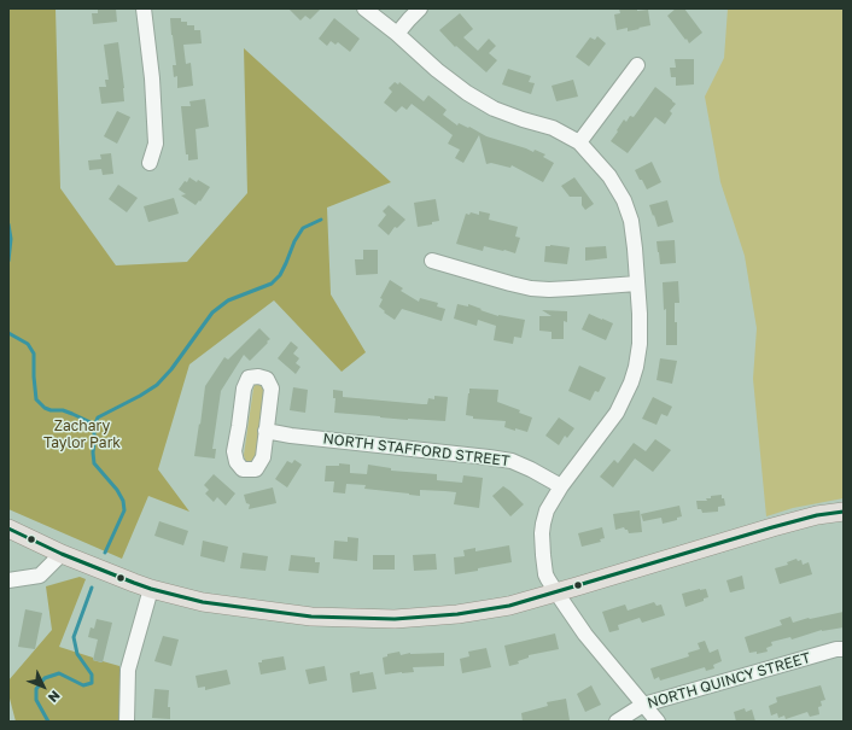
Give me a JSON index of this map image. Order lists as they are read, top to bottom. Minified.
{"streets":{"street":["NORTH STAFFORD STREET","NORTH QUINCY STREET"]},"parks":["Zachary Taylor Park"],"north":"bottom right"}
